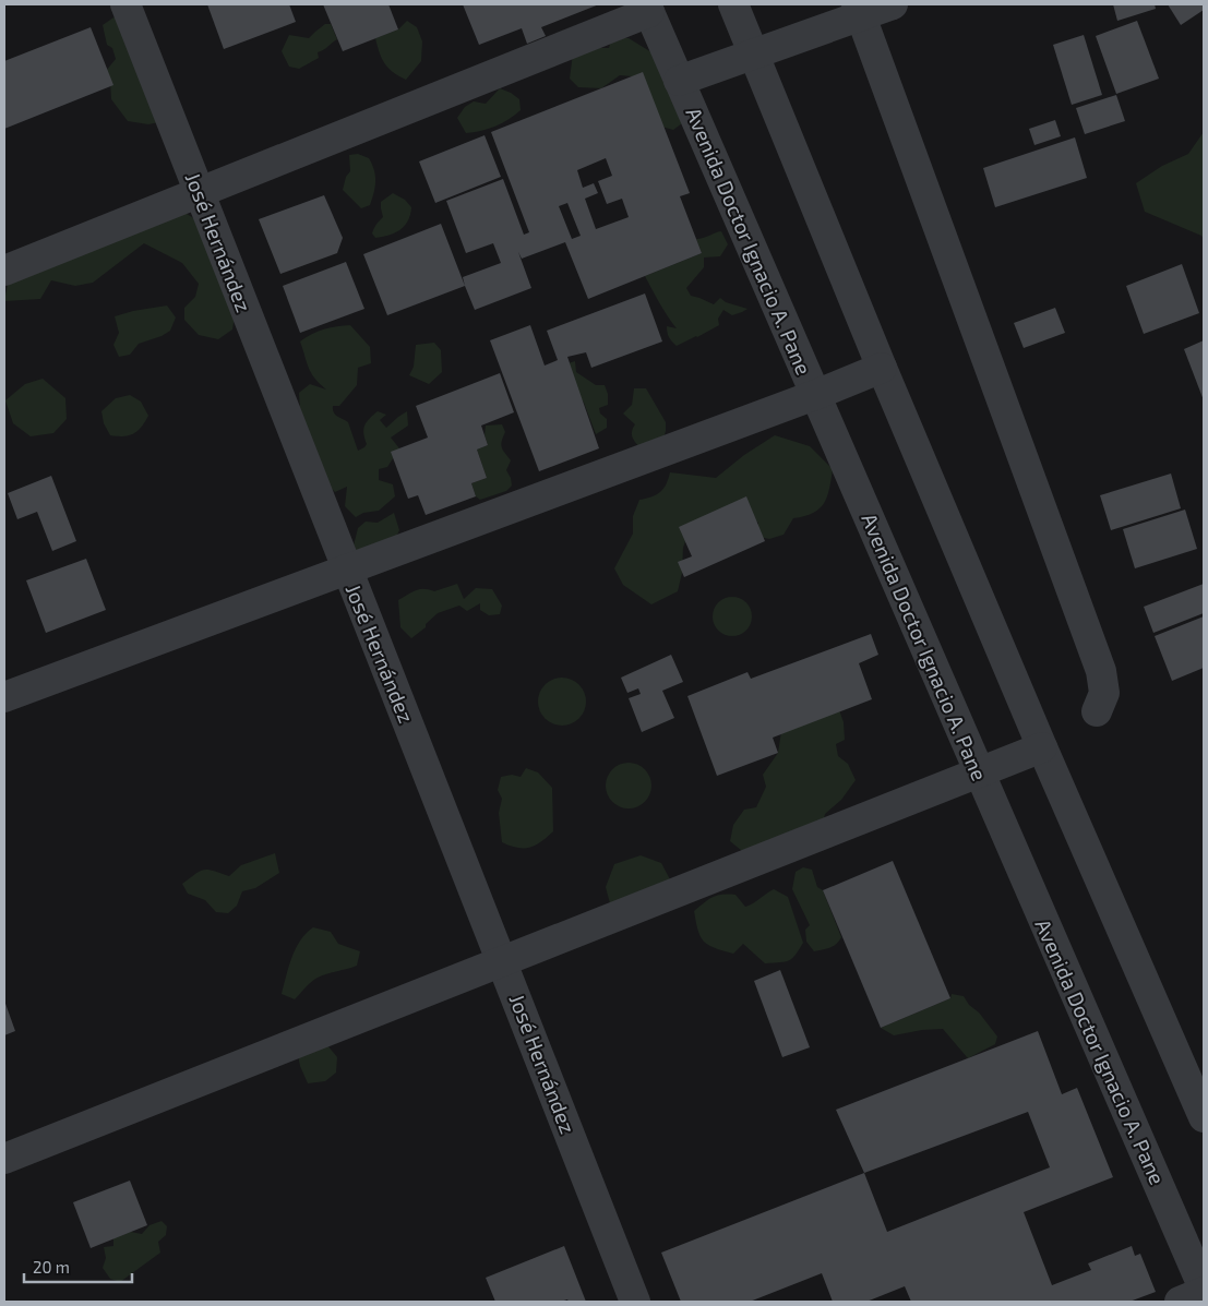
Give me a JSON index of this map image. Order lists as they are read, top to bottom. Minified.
{"streets":{"street":["Avenida Doctor Ignacio A. Pane","José Hernández"]},"scale_bar":"20 m"}
